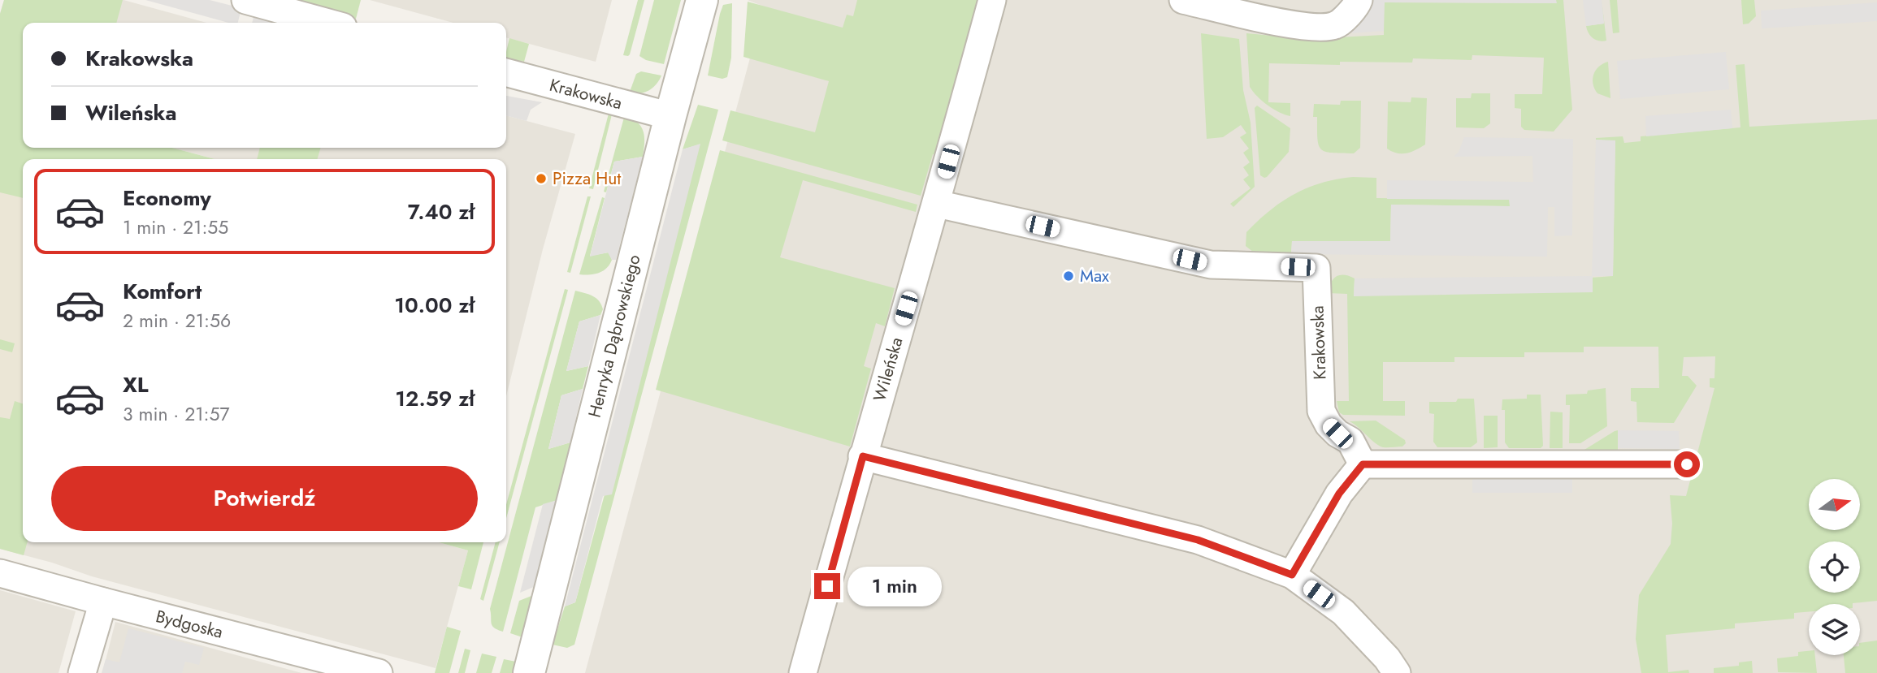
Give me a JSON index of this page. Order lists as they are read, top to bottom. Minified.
{"streets":{"street":["Krakowska","Henryka Dąbrowskiego","Wileńska","Bydgoska"]},"crossings":[["Krakowska","Henryka Dąbrowskiego"],["Krakowska","Wileńska"]],"places":["Pizza Hut","Max"],"north":"right","page":{"banner":["Krakowska","Wileńska"],"list":[{"name":"Economy","note":"1 min · 21:55","value":"7.40 zł"},{"name":"Komfort","note":"2 min · 21:56","value":"10.00 zł"},{"name":"XL","note":"3 min · 21:57","value":"12.59 zł"}],"buttons":"Potwierdź","bubble":"1 min"}}
